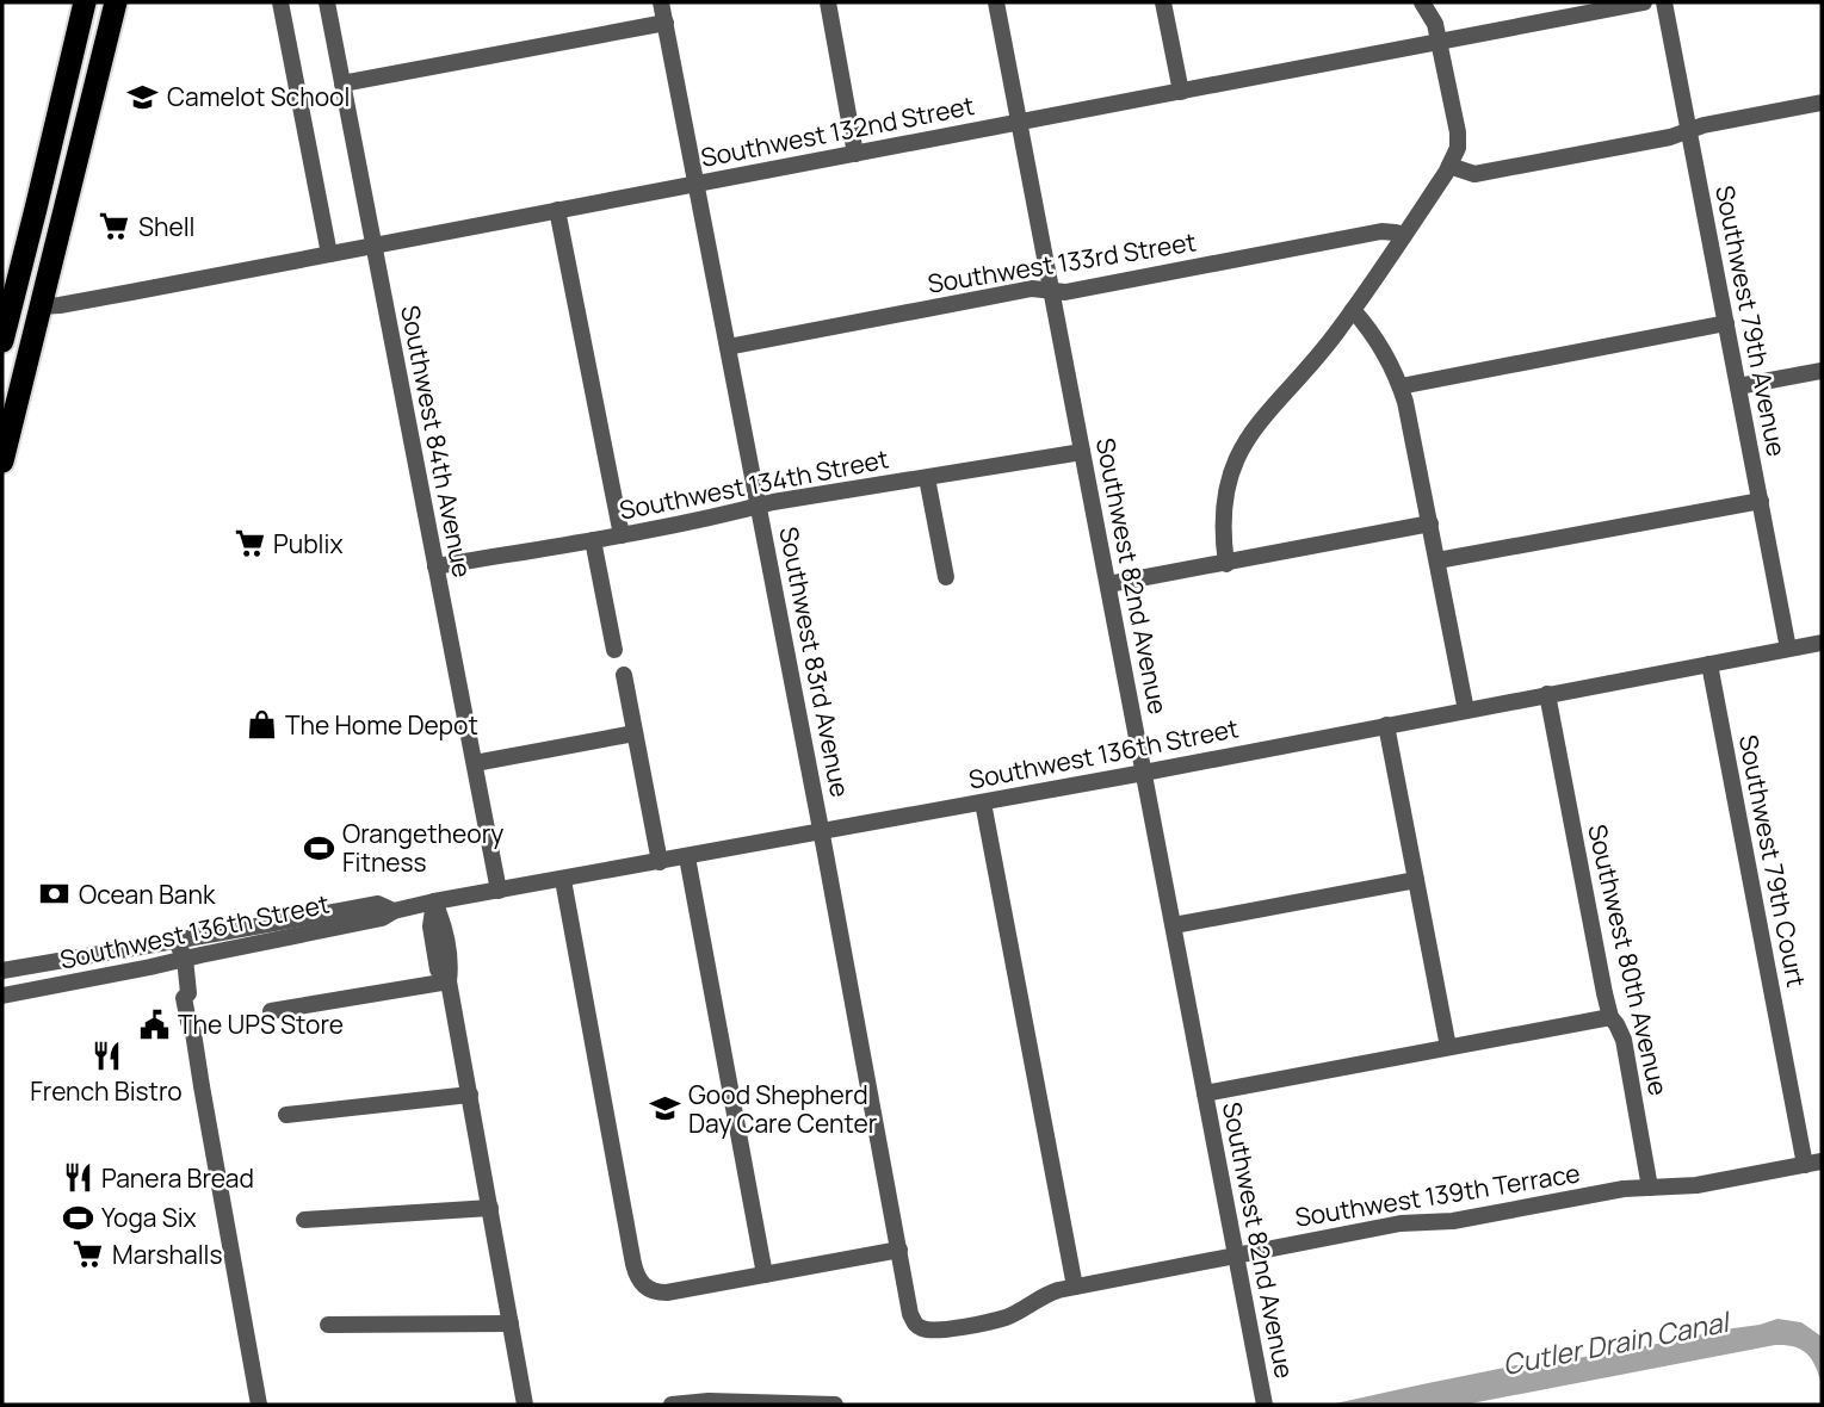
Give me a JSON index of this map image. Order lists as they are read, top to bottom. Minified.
{"streets":{"street":["Southwest 132nd Street","Southwest 133rd Street","Southwest 79th Avenue","Southwest 84th Avenue","Southwest 134th Street","Southwest 82nd Avenue","Southwest 83rd Avenue","Southwest 136th Street","Southwest 79th Court","Southwest 80th Avenue","Southwest 139th Terrace"]},"crossings":[["Southwest 132nd Street","Southwest 84th Avenue"],["Southwest 132nd Street","Southwest 82nd Avenue"],["Southwest 132nd Street","Southwest 83rd Avenue"],["Southwest 133rd Street","Southwest 82nd Avenue"],["Southwest 133rd Street","Southwest 83rd Avenue"],["Southwest 79th Avenue","Southwest 136th Street"],["Southwest 84th Avenue","Southwest 134th Street"],["Southwest 84th Avenue","Southwest 136th Street"],["Southwest 134th Street","Southwest 82nd Avenue"],["Southwest 134th Street","Southwest 83rd Avenue"],["Southwest 82nd Avenue","Southwest 136th Street"],["Southwest 82nd Avenue","Southwest 139th Terrace"],["Southwest 83rd Avenue","Southwest 136th Street"],["Southwest 83rd Avenue","Southwest 139th Terrace"],["Southwest 136th Street","Southwest 79th Court"],["Southwest 136th Street","Southwest 80th Avenue"],["Southwest 79th Court","Southwest 139th Terrace"],["Southwest 80th Avenue","Southwest 139th Terrace"]],"water":["Cutler Drain Canal"],"places":{"school or university":["Camelot School","Good Shepherd Day Care Center"],"supermarket":["Shell","Publix","Marshalls"],"shop":["The Home Depot"],"sports":["Orangetheory Fitness","Yoga Six"],"bank":["Ocean Bank"],"public building":["The UPS Store"],"restaurant":["French Bistro","Panera Bread"]}}
